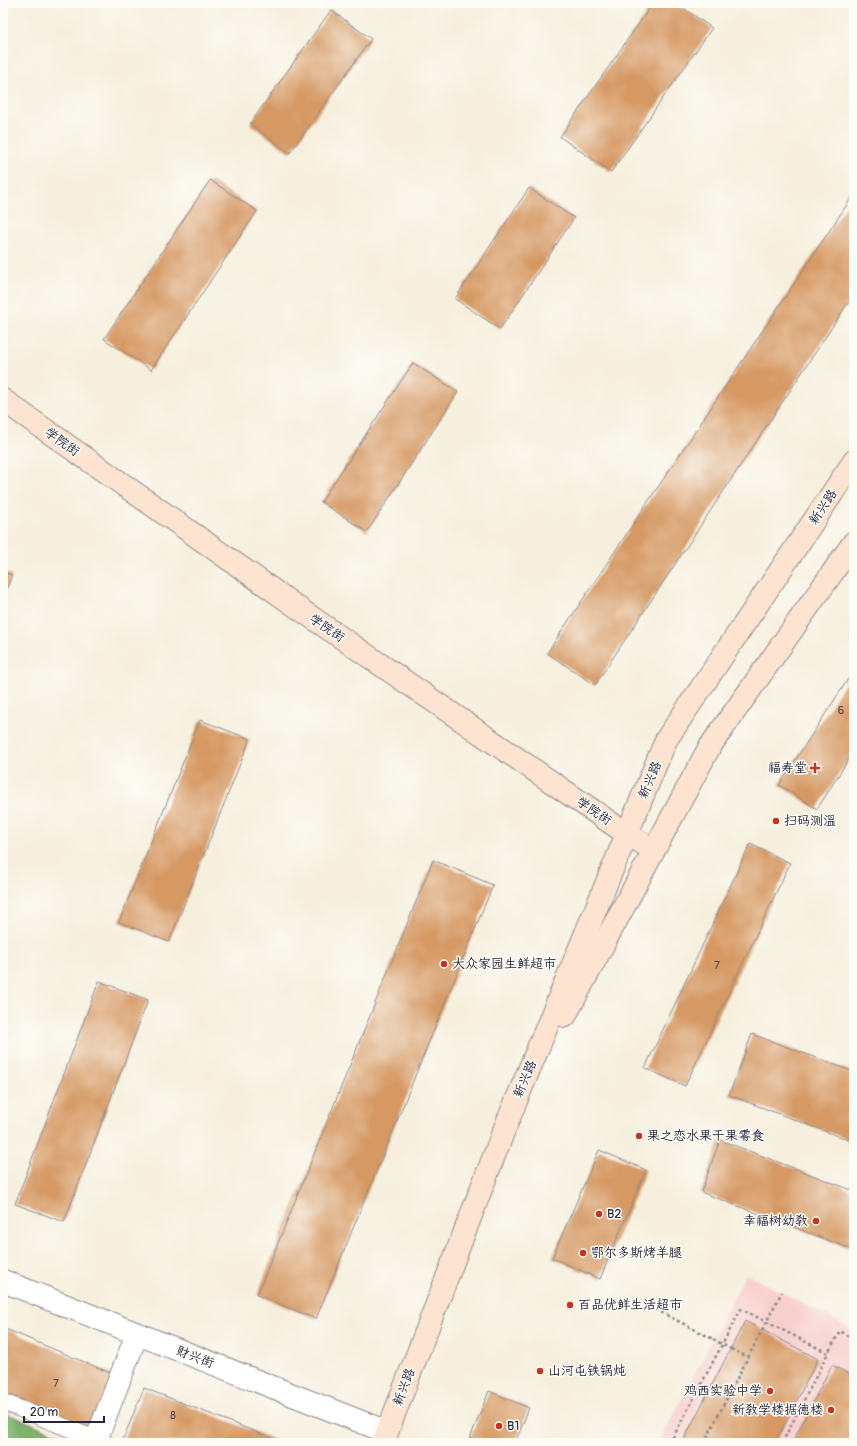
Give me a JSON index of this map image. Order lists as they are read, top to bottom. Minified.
{"streets":{"street":["学院街","新兴路","财兴街"]},"crossings":[["学院街","新兴路"],["新兴路","财兴街"]],"places":{"health":["福寿堂"],"other":["扫码测温","大众家园生鲜超市","果之恋水果干果零食","B2","幸福树幼教","鄂尔多斯烤羊腿","百品优鲜生活超市","山河屯铁锅炖","鸡西实验中学","新教学楼据德楼","B1"]},"house_numbers":["6","7","7","8"],"scale_bar":"20 m"}
